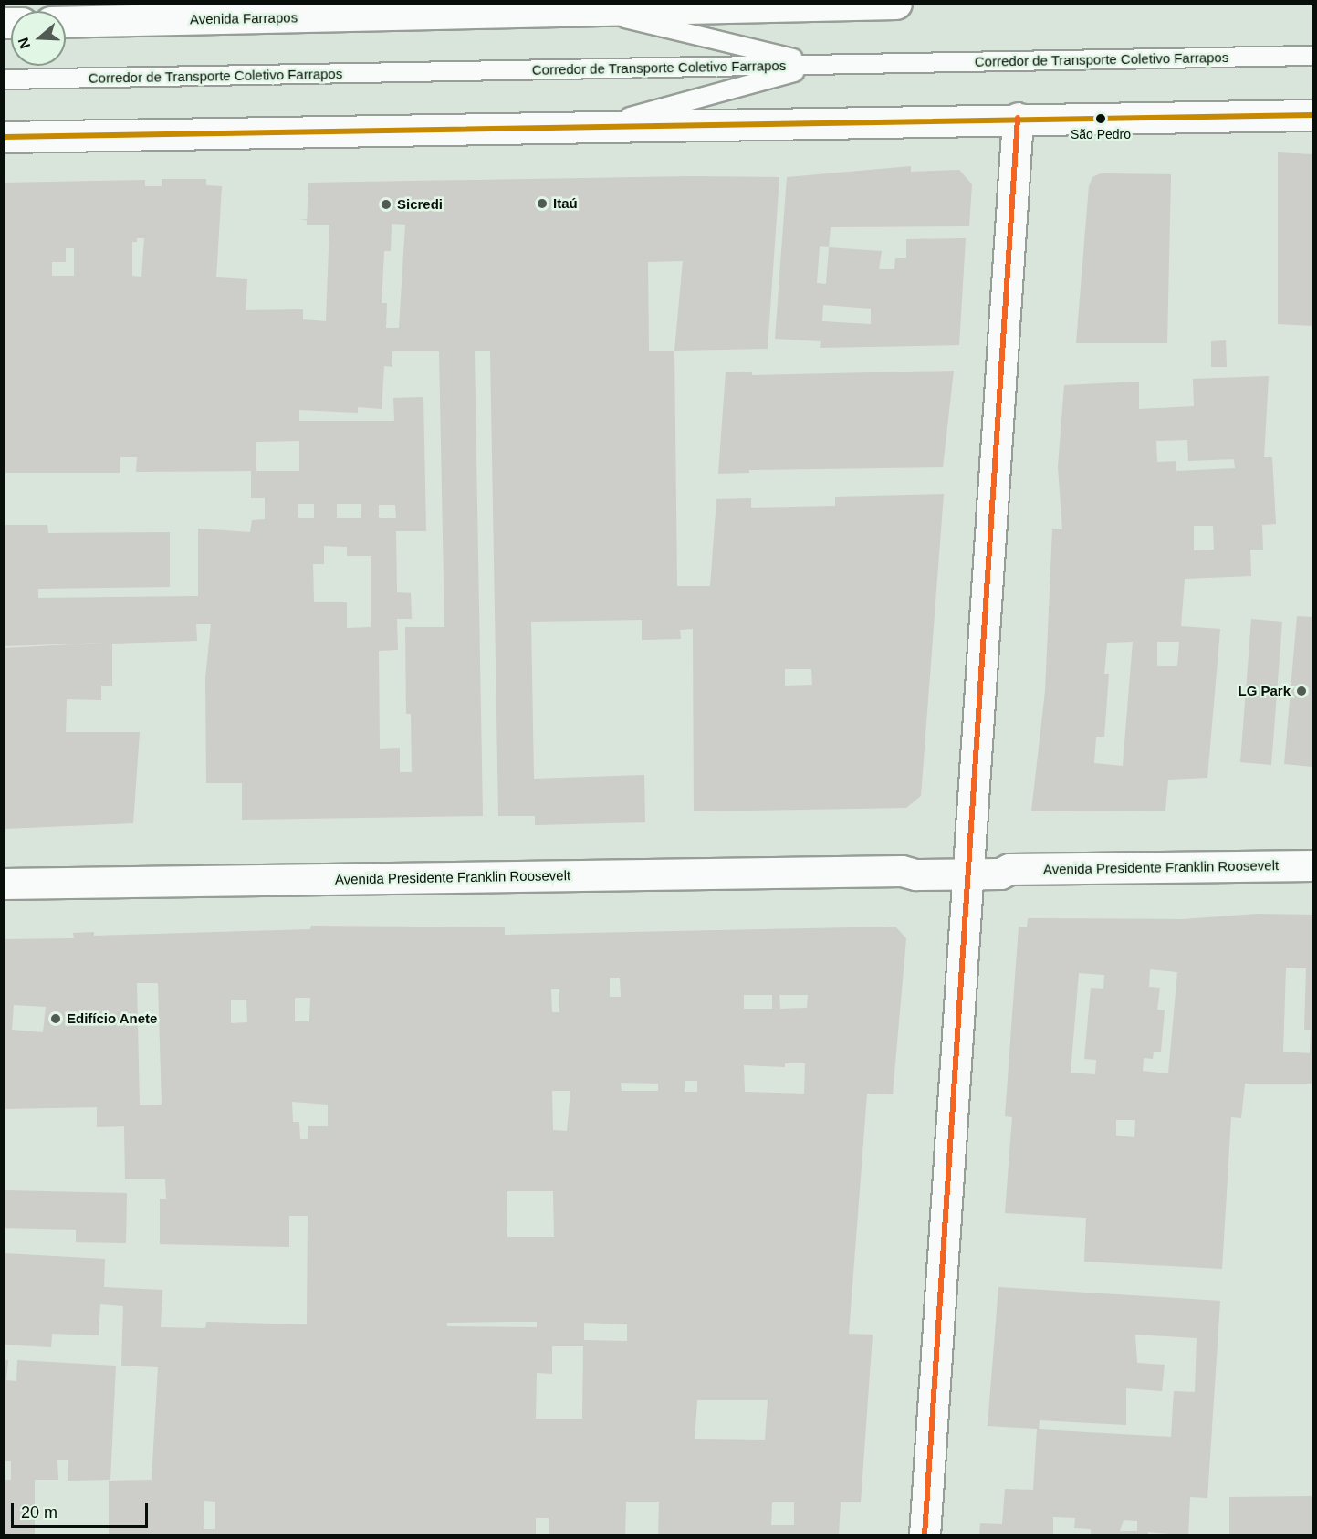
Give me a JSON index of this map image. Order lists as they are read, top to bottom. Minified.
{"streets":{"street":["Avenida Farrapos","Avenida Presidente Franklin Roosevelt"],"lane":["Corredor de Transporte Coletivo Farrapos"]},"places":["São Pedro","Itaú","Sicredi","LG Park","Edifício Anete"],"scale_bar":"20 m","north":"left"}
